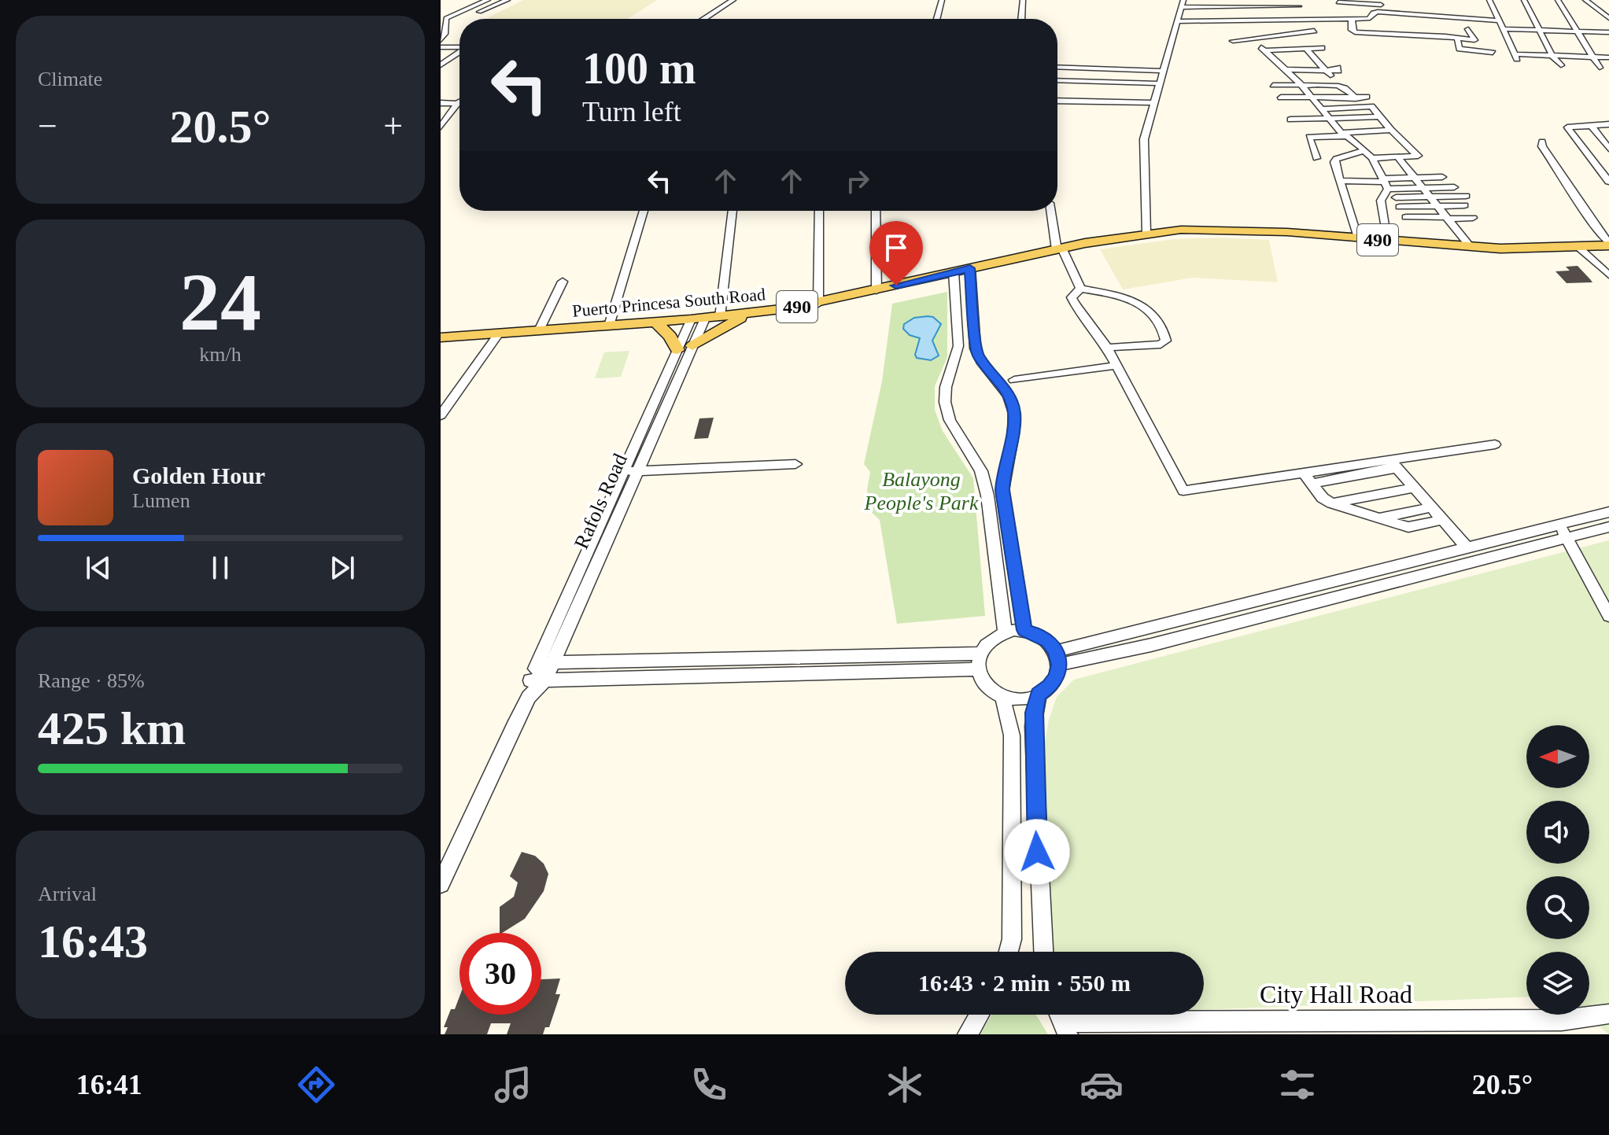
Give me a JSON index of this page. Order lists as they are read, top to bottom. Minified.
{"streets":{"main road":["490","Puerto Princesa South Road"],"street":["Rafols Road","City Hall Road"]},"crossings":[["Puerto Princesa South Road","Rafols Road"]],"parks":["Balayong People's Park"],"north":"left","page":{"tile":["Climate",["24","km/h"],["Range · 85%","425 km"],["Arrival","16:43"]],"turn":["100 m","Turn left"],"heat":["−","20.5°","+"],"song":["Golden Hour","Lumen"],"limit":"30","trip":"16:43 · 2 min · 550 m","tabs":["16:41","20.5°"]}}
